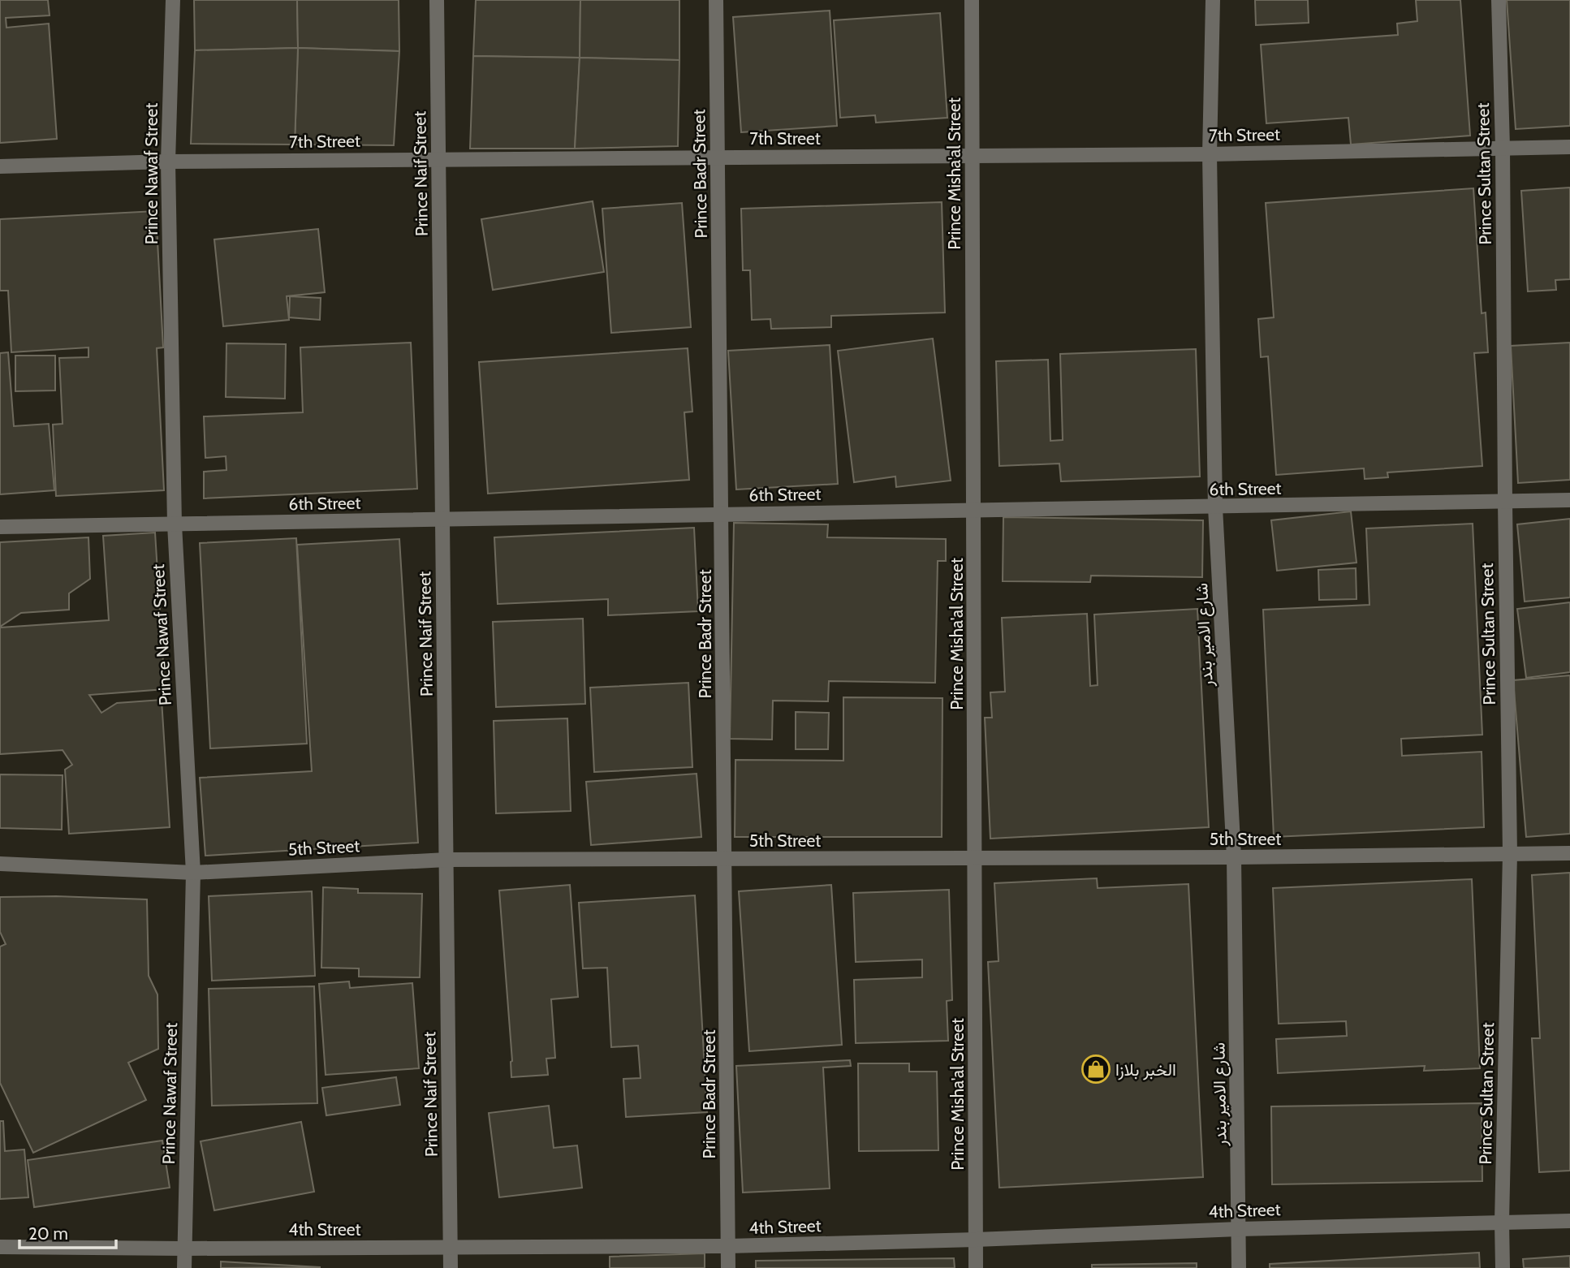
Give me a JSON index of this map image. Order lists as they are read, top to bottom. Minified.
{"streets":{"street":["7th Street","Prince Nawaf Street","Prince Naif Street","Prince Badr Street","Prince Misha'al Street","Prince Sultan Street","6th Street","شارع الامير بندر","5th Street","4th Street"]},"crossings":[["7th Street","Prince Nawaf Street"],["7th Street","Prince Naif Street"],["7th Street","Prince Badr Street"],["7th Street","Prince Misha'al Street"],["7th Street","Prince Sultan Street"],["7th Street","شارع الامير بندر"],["Prince Nawaf Street","6th Street"],["Prince Nawaf Street","5th Street"],["Prince Nawaf Street","4th Street"],["Prince Naif Street","6th Street"],["Prince Naif Street","5th Street"],["Prince Naif Street","4th Street"],["Prince Badr Street","6th Street"],["Prince Badr Street","5th Street"],["Prince Badr Street","4th Street"],["Prince Misha'al Street","6th Street"],["Prince Misha'al Street","5th Street"],["Prince Misha'al Street","4th Street"],["Prince Sultan Street","6th Street"],["Prince Sultan Street","5th Street"],["Prince Sultan Street","4th Street"],["6th Street","شارع الامير بندر"],["شارع الامير بندر","5th Street"],["شارع الامير بندر","4th Street"]],"places":{"shop":["الخبر بلازا"]},"scale_bar":"20 m"}
